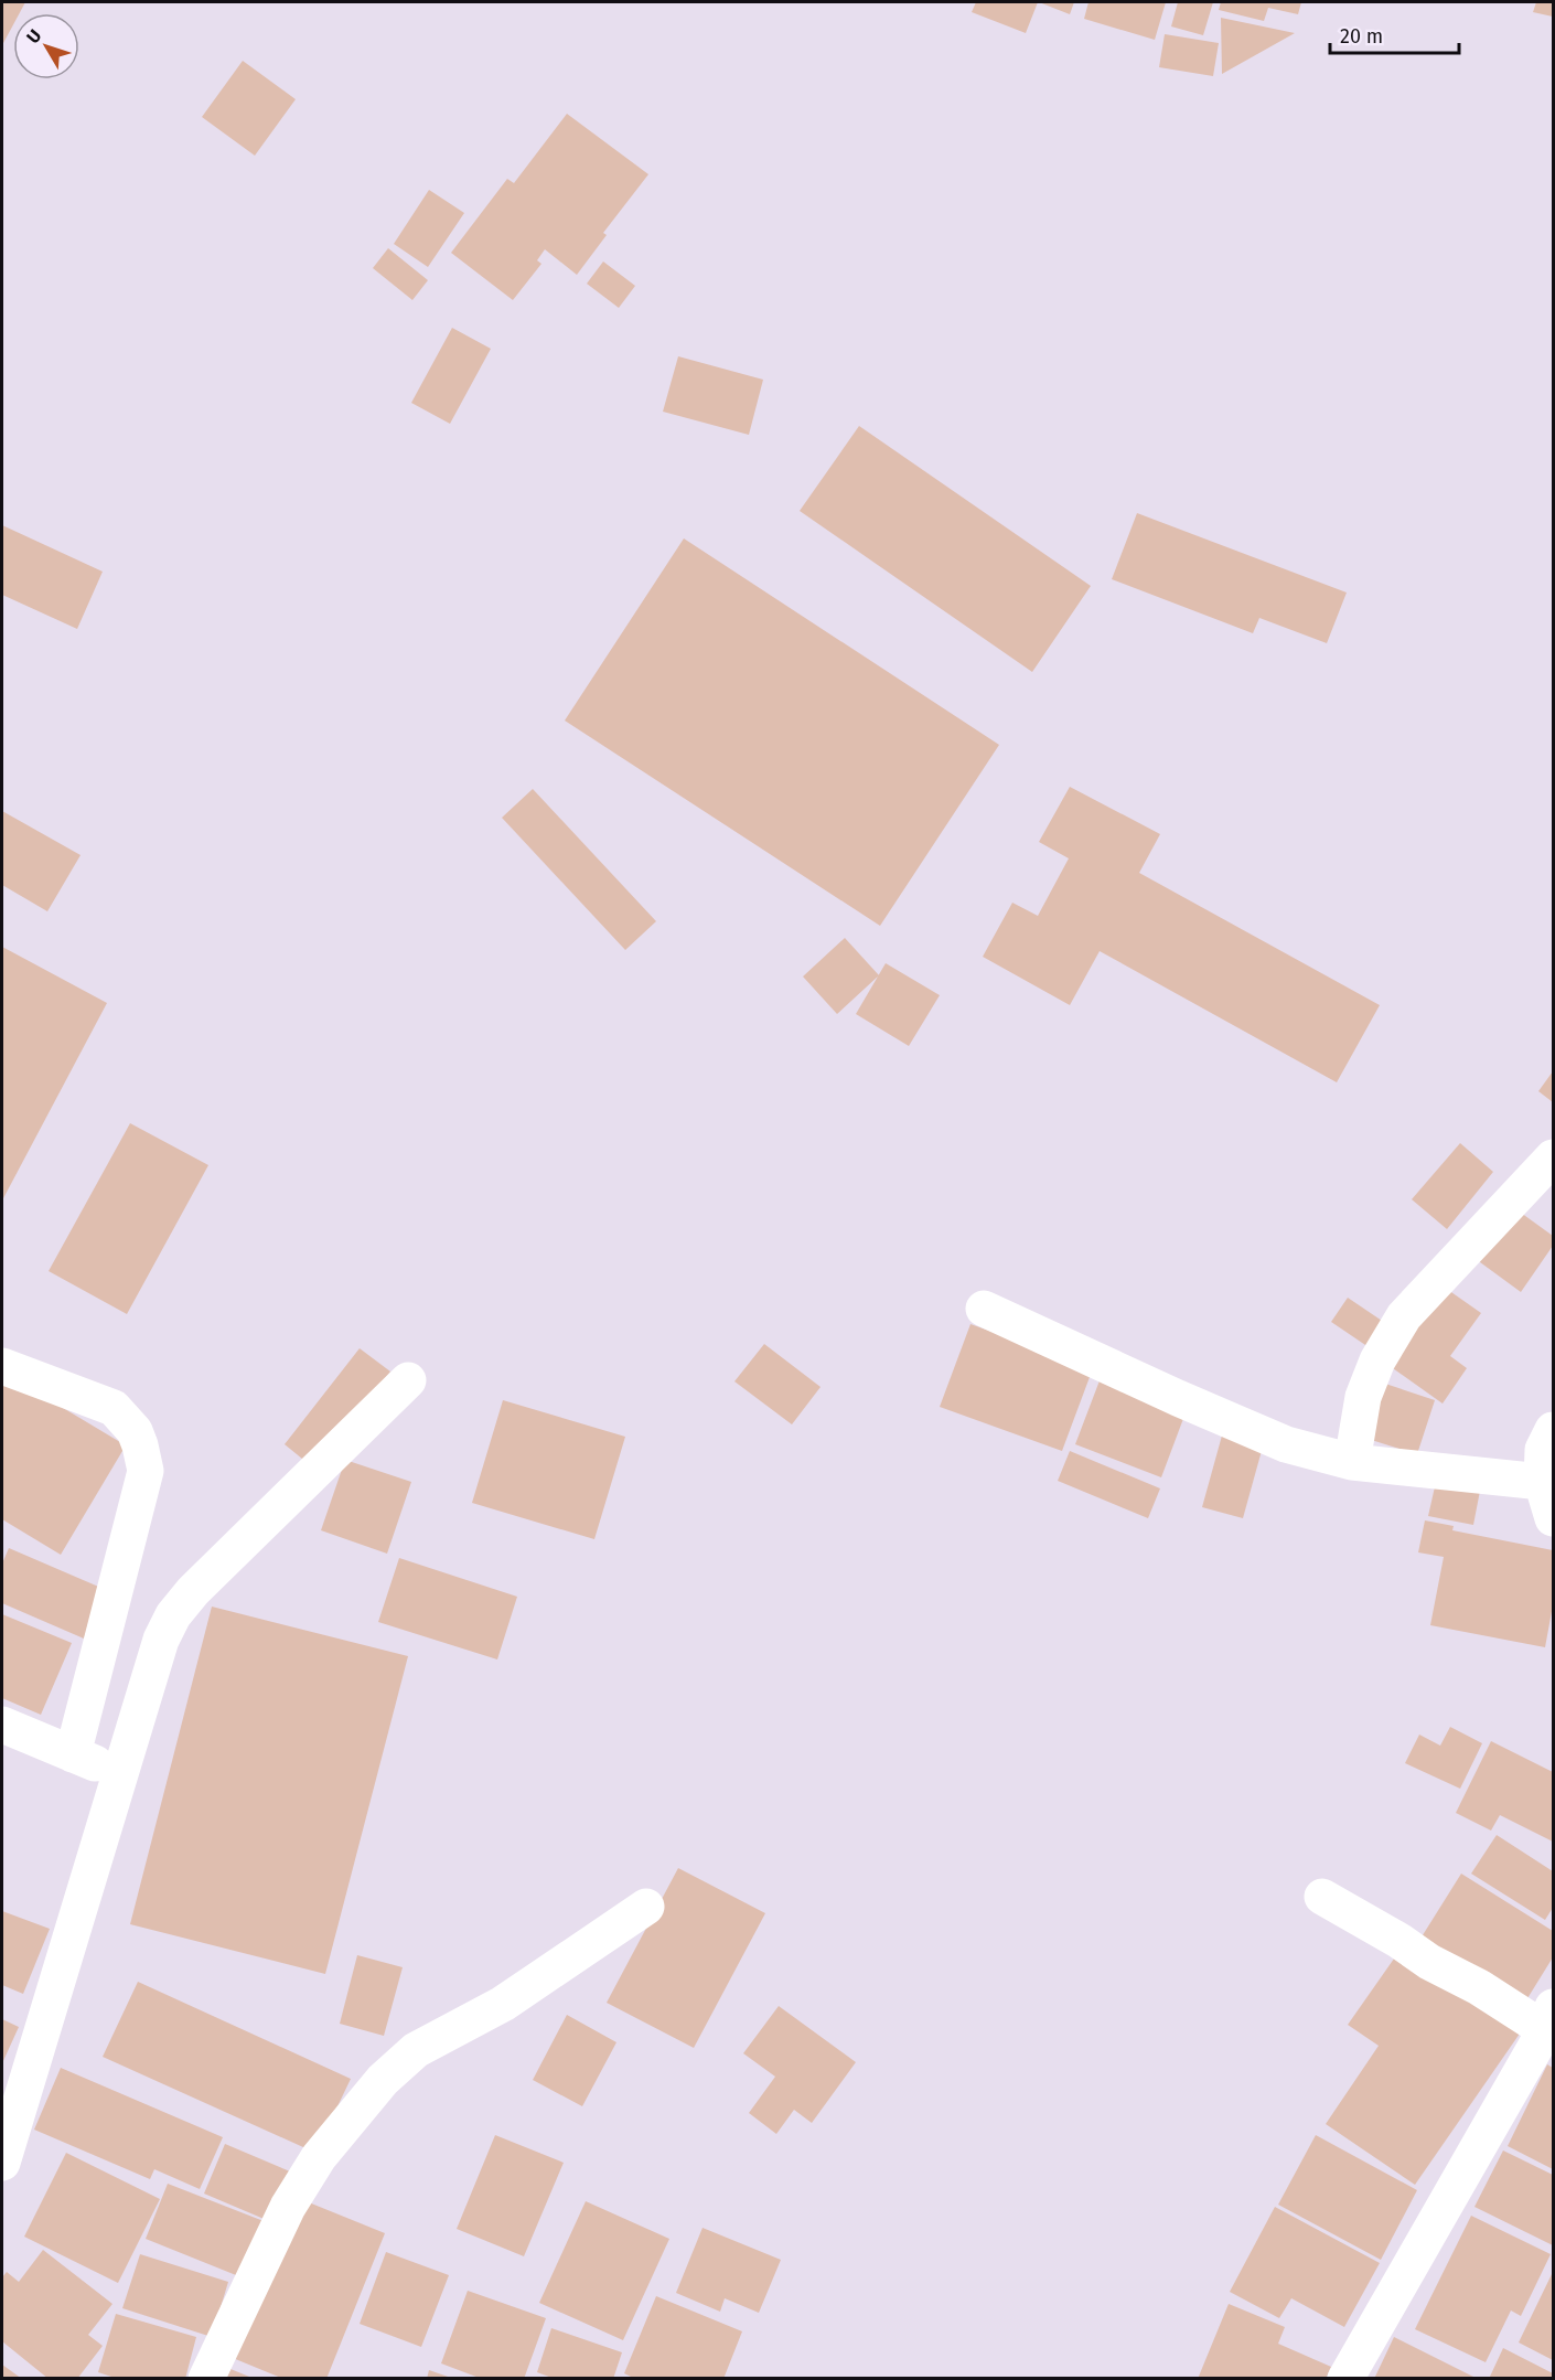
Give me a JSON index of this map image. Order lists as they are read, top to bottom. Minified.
{"scale_bar":"20 m","north":"top left"}
